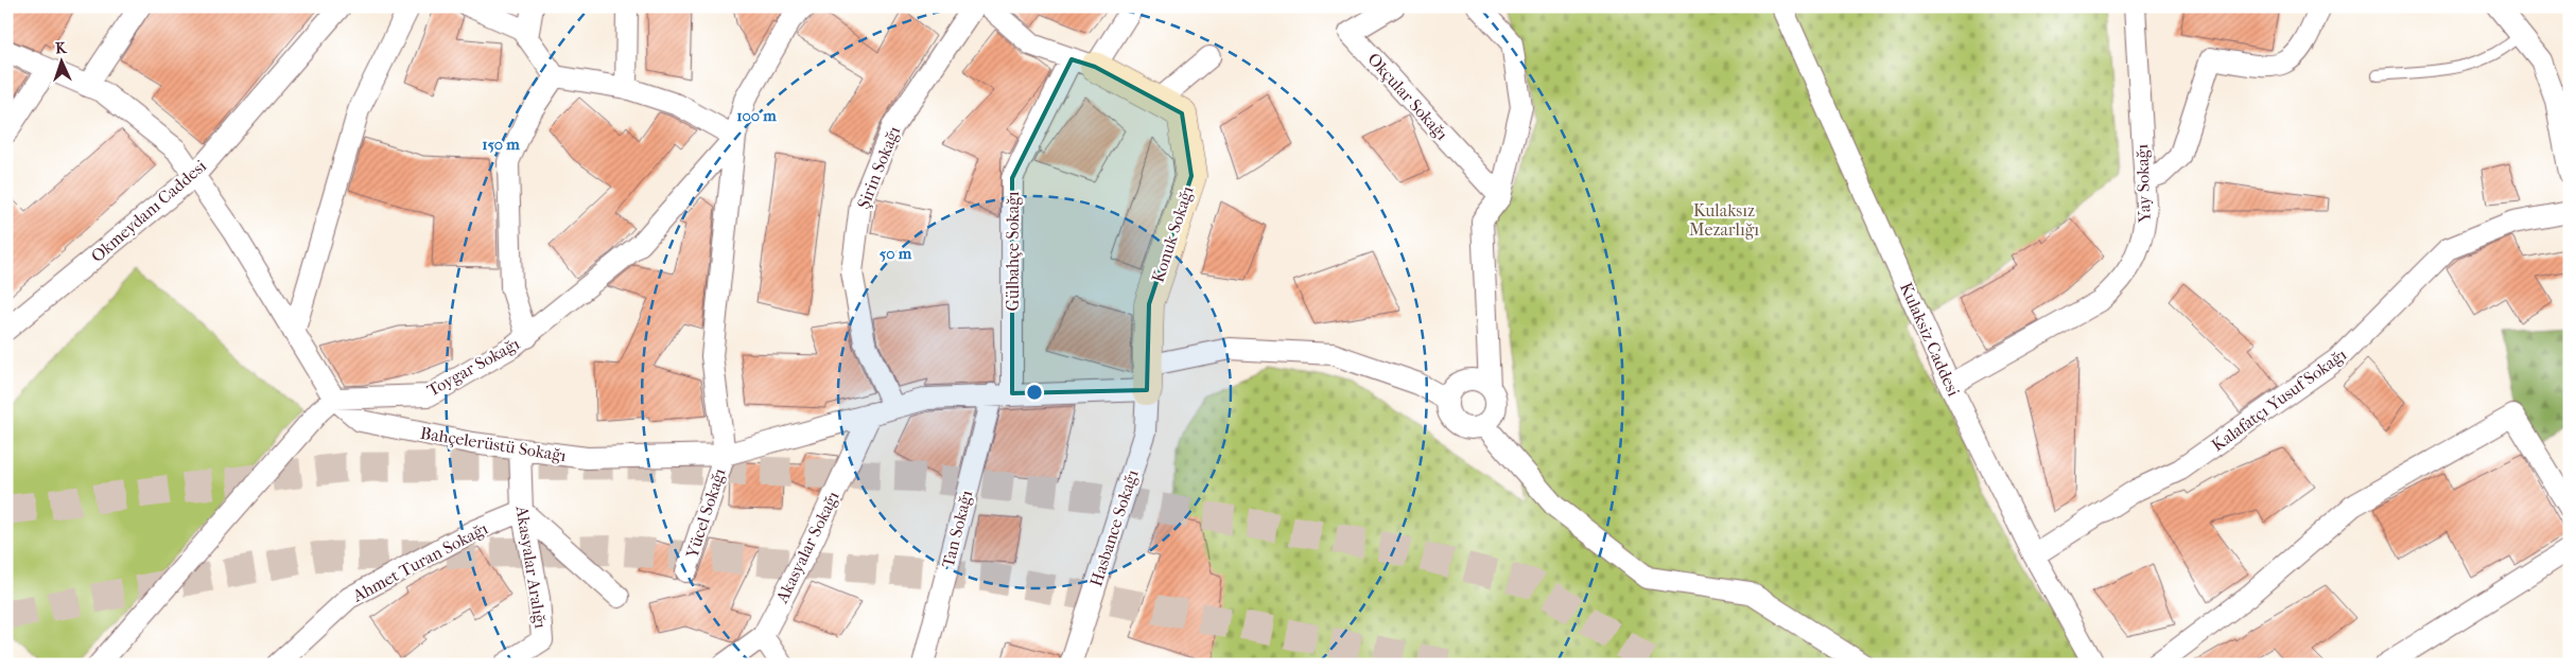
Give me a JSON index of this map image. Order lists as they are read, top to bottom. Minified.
{"streets":{"street":["Okçular Sokağı","Şirin Sokağı","Yay Sokağı","Okmeydanı Caddesi","Konuk Sokağı","Gülbahçe Sokağı","Kulaksiz Caddesi","Toygar Sokağı","Kalafatçı Yusuf Sokağı","Bahçelerüstü Sokağı","Yücel Sokağı","Hasbance Sokağı","Tan Sokağı","Akasyalar Sokağı","Ahmet Turan Sokağı","Akasyalar Aralığı"]},"crossings":[["Şirin Sokağı","Bahçelerüstü Sokağı"],["Yay Sokağı","Kulaksiz Caddesi"],["Okmeydanı Caddesi","Bahçelerüstü Sokağı"],["Konuk Sokağı","Gülbahçe Sokağı"],["Konuk Sokağı","Bahçelerüstü Sokağı"],["Konuk Sokağı","Hasbance Sokağı"],["Gülbahçe Sokağı","Bahçelerüstü Sokağı"],["Gülbahçe Sokağı","Tan Sokağı"],["Kulaksiz Caddesi","Kalafatçı Yusuf Sokağı"],["Toygar Sokağı","Bahçelerüstü Sokağı"],["Bahçelerüstü Sokağı","Yücel Sokağı"],["Bahçelerüstü Sokağı","Hasbance Sokağı"],["Bahçelerüstü Sokağı","Tan Sokağı"],["Bahçelerüstü Sokağı","Akasyalar Sokağı"],["Bahçelerüstü Sokağı","Akasyalar Aralığı"],["Ahmet Turan Sokağı","Akasyalar Aralığı"]],"parks":["Kulaksız Mezarlığı"],"north":"top","rings":["100 m","150 m","50 m"]}
